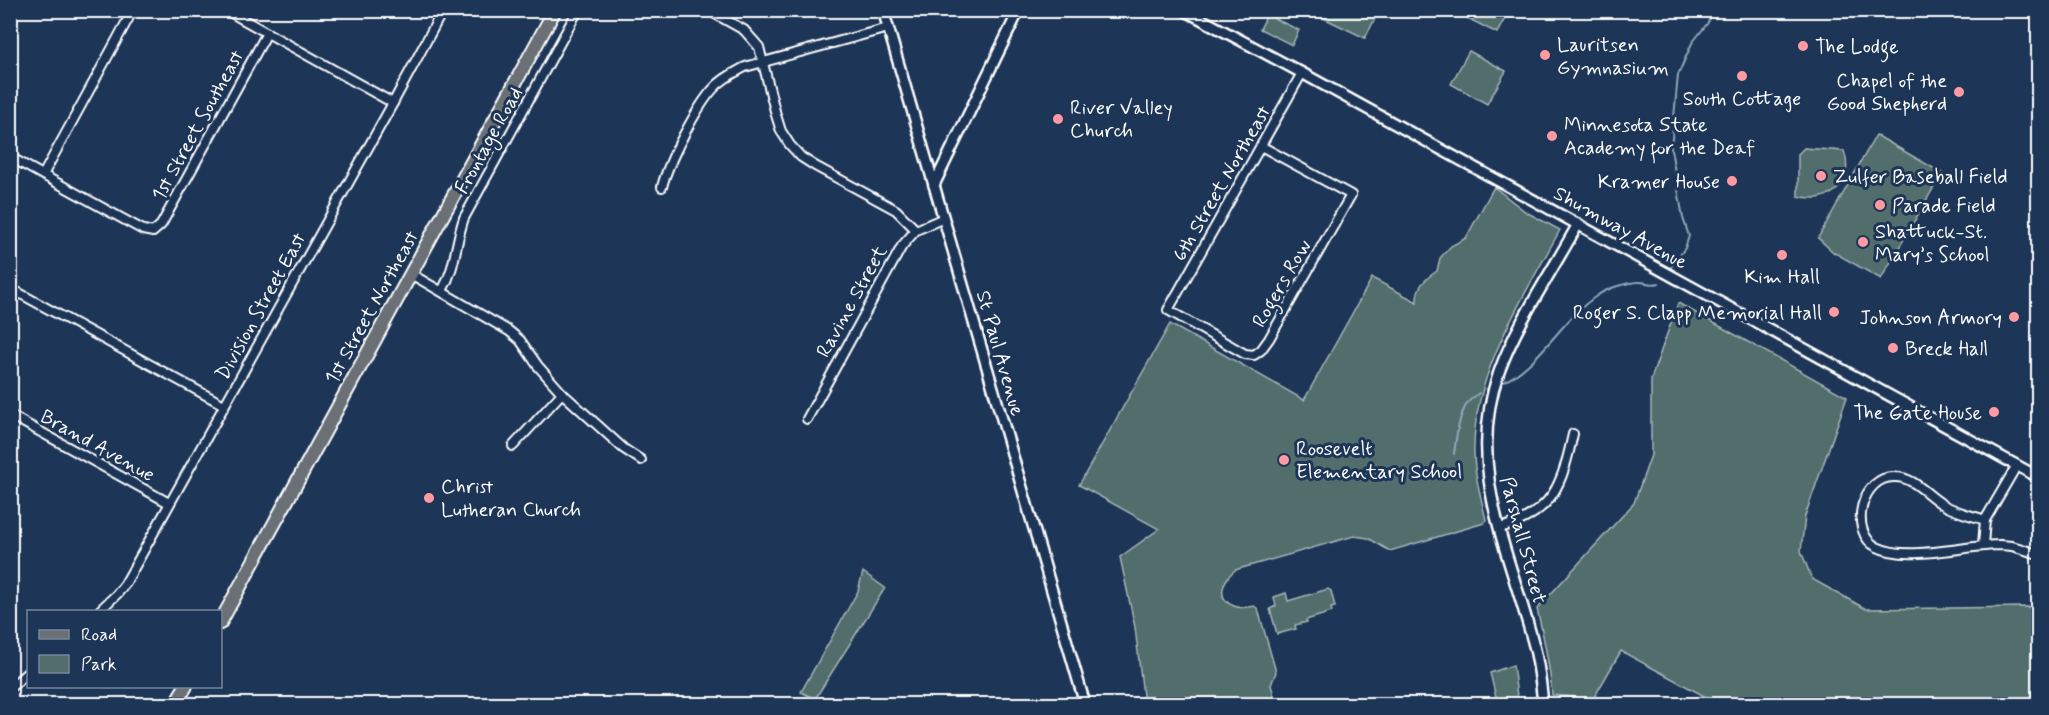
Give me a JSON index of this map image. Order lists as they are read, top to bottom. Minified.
{"streets":{"main road":["1st Street Northeast"],"street":["1st Street Southeast","Frontage Road","6th Street Northeast","Shumway Avenue","Rogers Row","Ravine Street","Division Street East","St Paul Avenue","Brand Avenue","Parshall Street"]},"crossings":[["6th Street Northeast","Shumway Avenue"],["6th Street Northeast","Rogers Row"],["Shumway Avenue","Parshall Street"],["Ravine Street","St Paul Avenue"],["Division Street East","Brand Avenue"]],"places":["The Lodge","Lauritsen Gymnasium","South Cottage","Chapel of the Good Shepherd","River Valley Church","Minnesota State Academy for the Deaf","Zulfer Baseball Field","Kramer House","Parade Field","Shattuck-St. Mary’s School","Kim Hall","Roger S. Clapp Memorial Hall","Johnson Armory","Breck Hall","The Gate House","Roosevelt Elementary School","Christ Lutheran Church"],"legend":["Road","Park"]}
